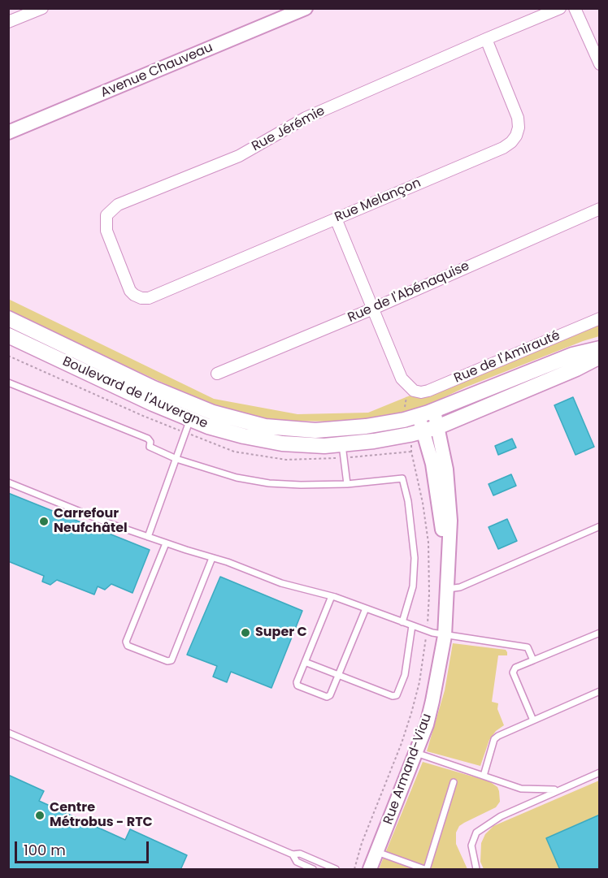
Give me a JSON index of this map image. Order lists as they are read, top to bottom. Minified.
{"streets":{"main road":["Boulevard de l'Auvergne"],"street":["Avenue Chauveau","Rue Jérémie","Rue Melançon","Rue de l'Abénaquise","Rue de l'Amirauté","Rue Armand-Viau"]},"crossings":[["Rue Jérémie","Rue Melançon"],["Boulevard de l'Auvergne","Rue Armand-Viau"]],"places":["Carrefour Neufchâtel","Super C","Centre Métrobus - RTC"],"scale_bar":"100 m"}
